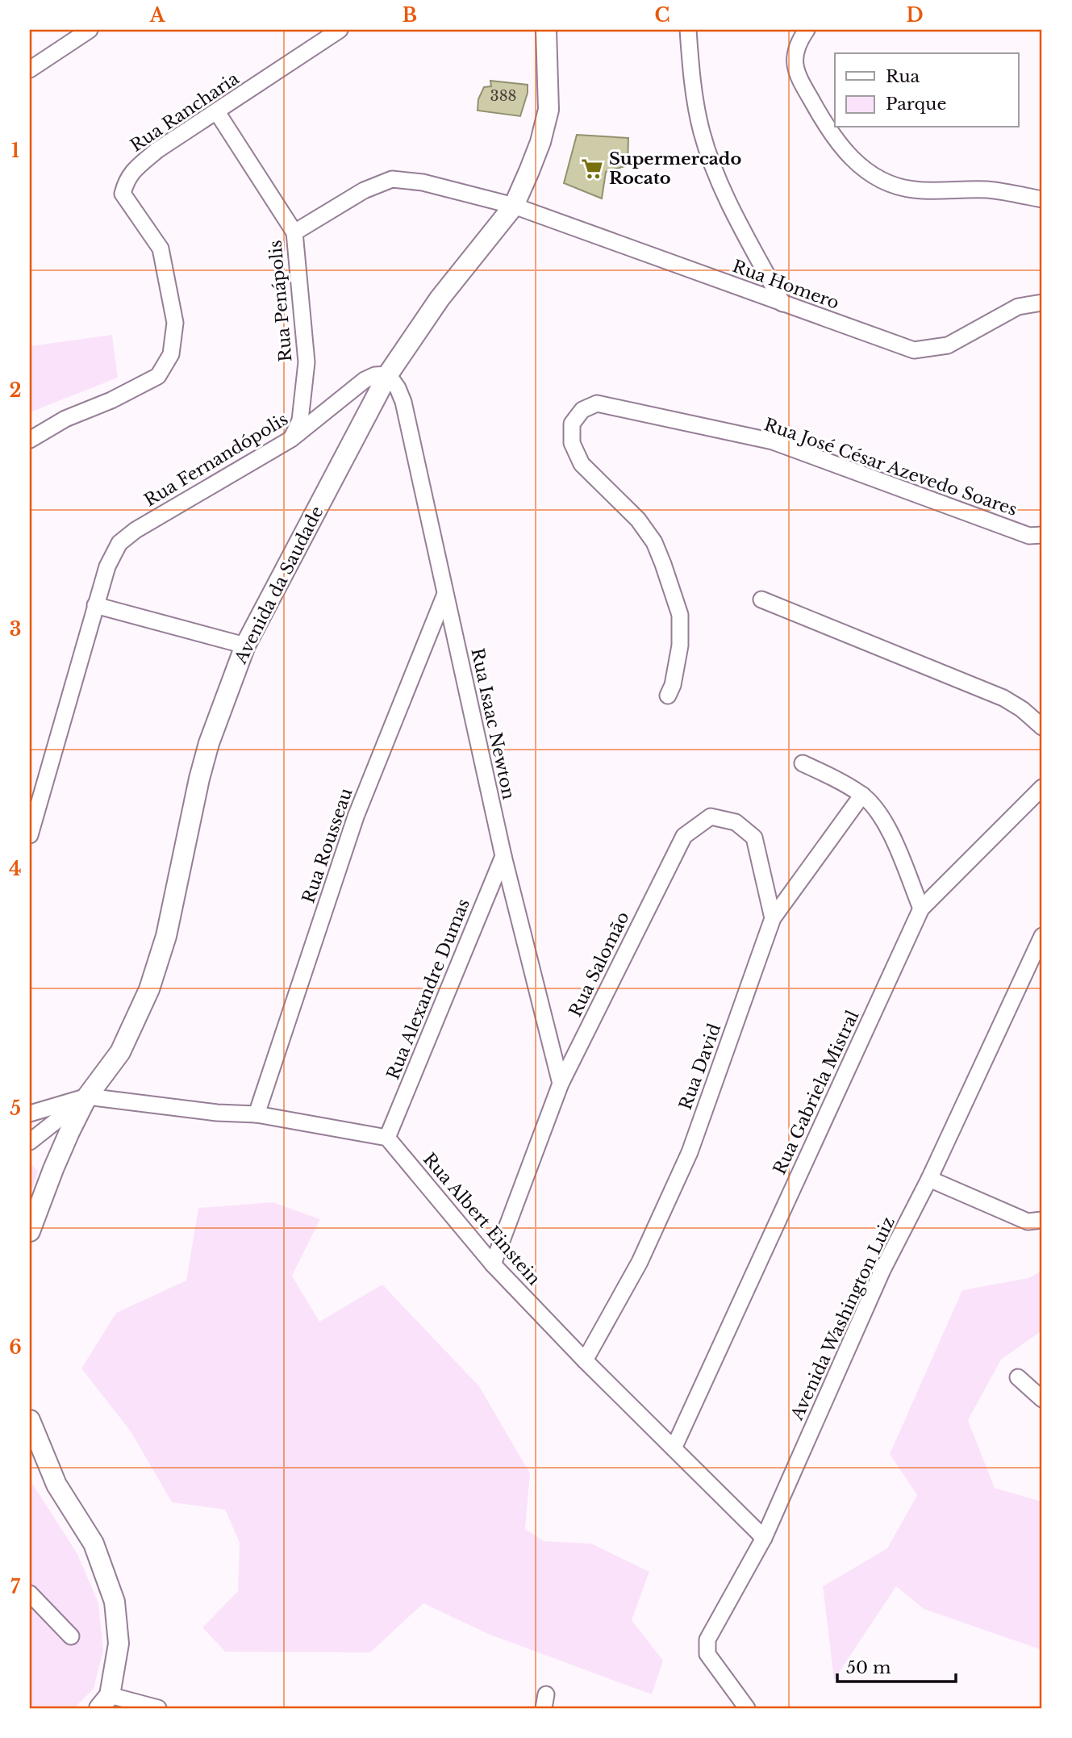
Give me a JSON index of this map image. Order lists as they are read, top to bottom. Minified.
{"streets":{"main road":["Avenida da Saudade"],"street":["Rua Rancharia","Rua Homero","Rua Penápolis","Rua Fernandópolis","Rua José César Azevedo Soares","Rua Isaac Newton","Rua Rousseau","Rua Salomão","Rua Alexandre Dumas","Rua David","Rua Gabriela Mistral","Rua Albert Einstein","Avenida Washington Luiz"]},"crossings":[["Rua Rancharia","Rua Penápolis"],["Rua Homero","Rua Penápolis"],["Rua Homero","Avenida da Saudade"],["Rua Penápolis","Rua Fernandópolis"],["Rua Fernandópolis","Avenida da Saudade"],["Rua Fernandópolis","Rua Isaac Newton"],["Avenida da Saudade","Rua Isaac Newton"],["Rua Isaac Newton","Rua Rousseau"],["Rua Isaac Newton","Rua Salomão"],["Rua Isaac Newton","Rua Alexandre Dumas"],["Rua Salomão","Rua David"],["Rua Salomão","Rua Albert Einstein"],["Rua Alexandre Dumas","Rua Albert Einstein"],["Rua David","Rua Albert Einstein"],["Rua Gabriela Mistral","Rua Albert Einstein"],["Rua Albert Einstein","Avenida Washington Luiz"]],"places":{"supermarket":["Supermercado Rocato"]},"house_numbers":["388"],"legend":["Rua","Parque"],"scale_bar":"50 m","grid":{"columns":["A","B","C","D"],"rows":["1","2","3","4","5","6","7"]}}
